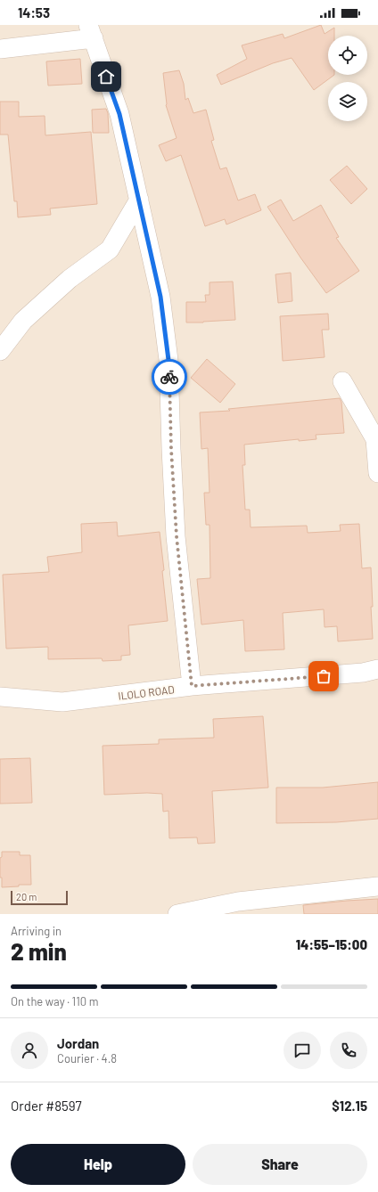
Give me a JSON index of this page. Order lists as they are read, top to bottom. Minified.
{"streets":{"street":["ILOLO ROAD"]},"scale_bar":"20 m","page":{"status":"14:53","scale":"20 m","heading":["2 min","Arriving in","14:55–15:00"],"panel":["Jordan","Courier · 4.8","Order #8597","$12.15"],"bar":"On the way · 110 m","buttons":["Help","Share"]}}
